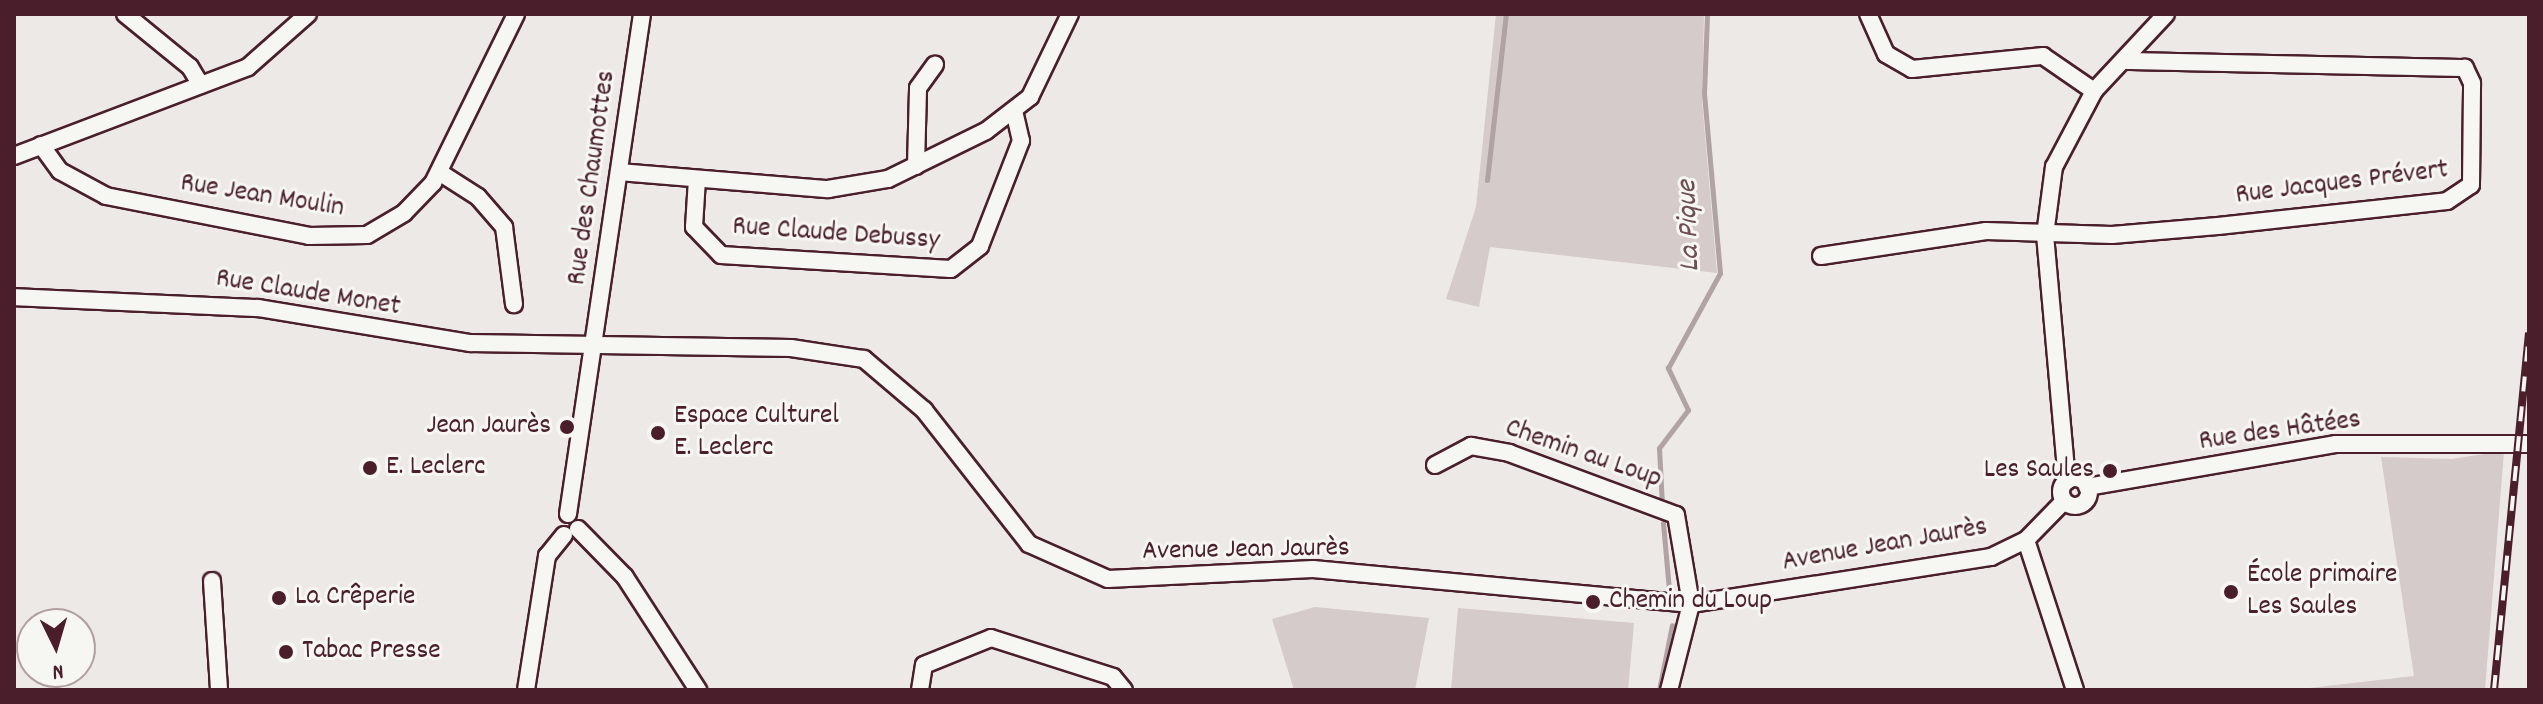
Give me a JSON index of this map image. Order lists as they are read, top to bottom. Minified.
{"streets":{"street":["Rue des Chaumottes","Rue Jacques Prévert","Rue Jean Moulin","Rue Claude Debussy","Rue Claude Monet","Rue des Hâtées","Chemin au Loup","Avenue Jean Jaurès"]},"crossings":[["Rue des Chaumottes","Rue Claude Monet"],["Rue des Chaumottes","Avenue Jean Jaurès"],["Rue Claude Monet","Avenue Jean Jaurès"],["Rue des Hâtées","Avenue Jean Jaurès"],["Chemin au Loup","Avenue Jean Jaurès"]],"water":["La Pique"],"places":["Jean Jaurès","Espace Culturel E. Leclerc","E. Leclerc","Les Saules","École primaire Les Saules","La Crêperie","Chemin du Loup","Tabac Presse"],"north":"bottom"}
